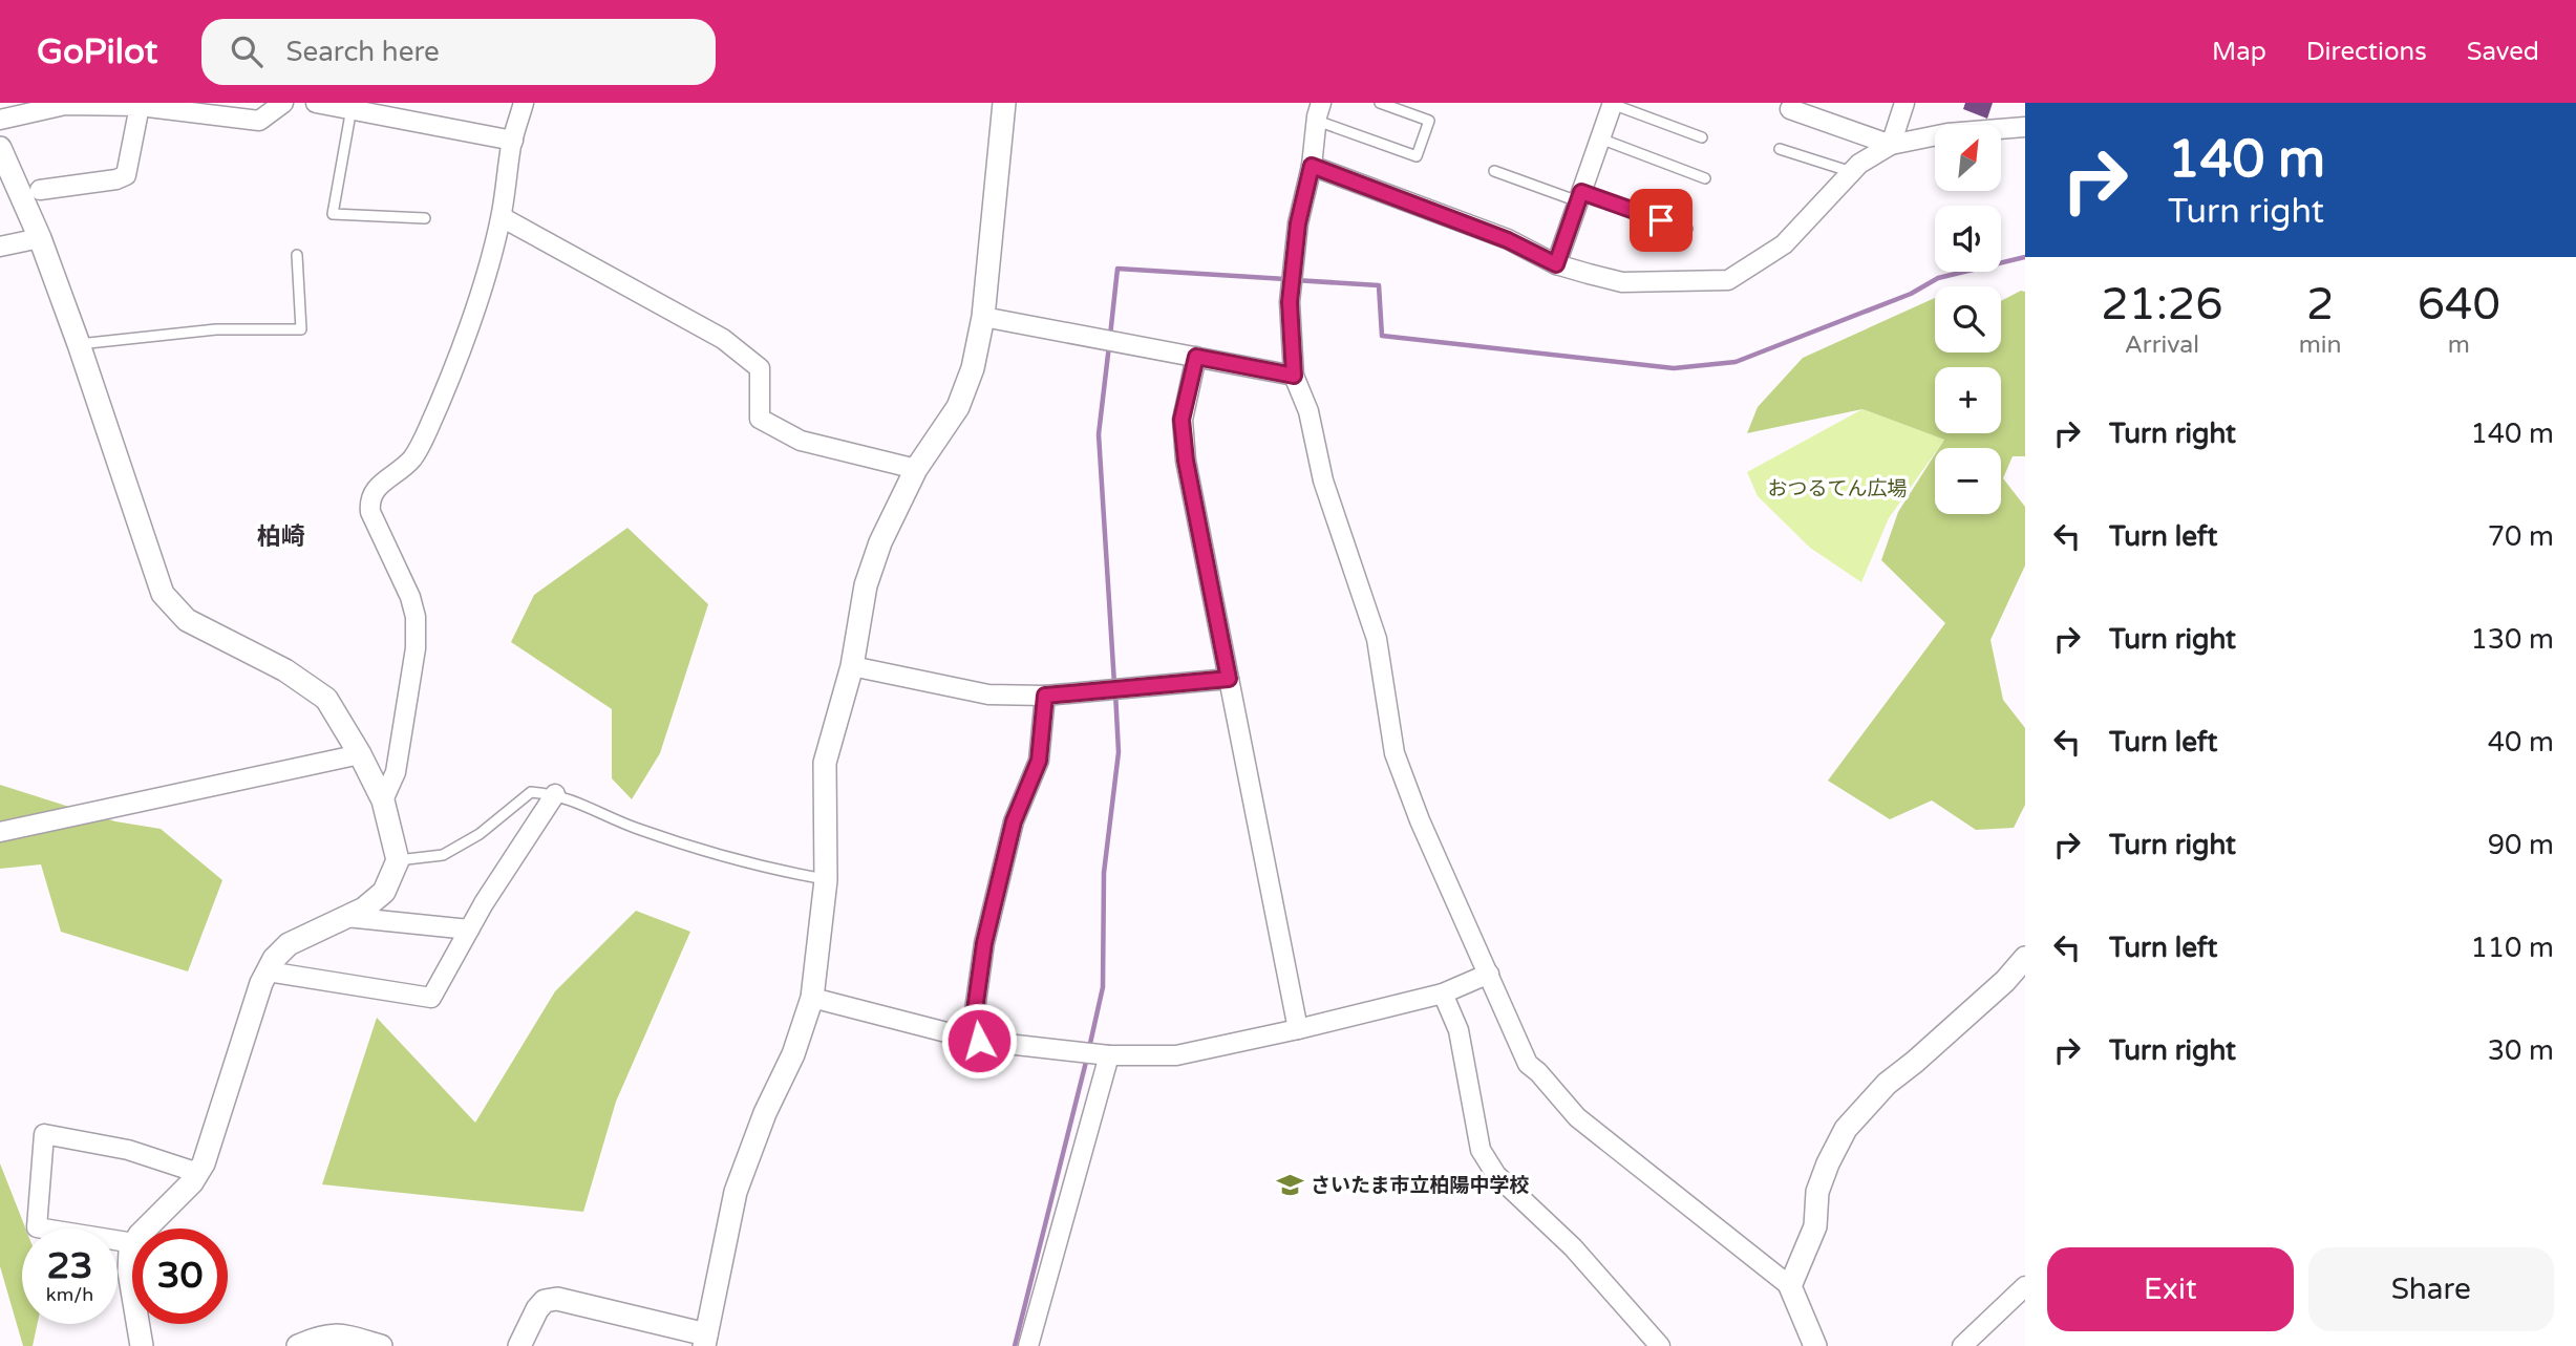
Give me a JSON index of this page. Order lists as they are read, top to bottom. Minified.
{"districts":["柏崎"],"parks":["おつるてん広場"],"places":{"school or university":["さいたま市立柏陽中学校"]},"north":"top right","page":{"header":"GoPilot","search":"Search here","nav":["Map","Directions","Saved"],"turn":["140 m","Turn right"],"map_buttons":["+","−"],"eta":["21:26","Arrival","2","min","640","m"],"list":[{"name":"Turn right","value":"140 m"},{"name":"Turn left","value":"70 m"},{"name":"Turn right","value":"130 m"},{"name":"Turn left","value":"40 m"},{"name":"Turn right","value":"90 m"},{"name":"Turn left","value":"110 m"},{"name":"Turn right","value":"30 m"}],"speed":"23 km/h","limit":"30","buttons":["Exit","Share"]}}
